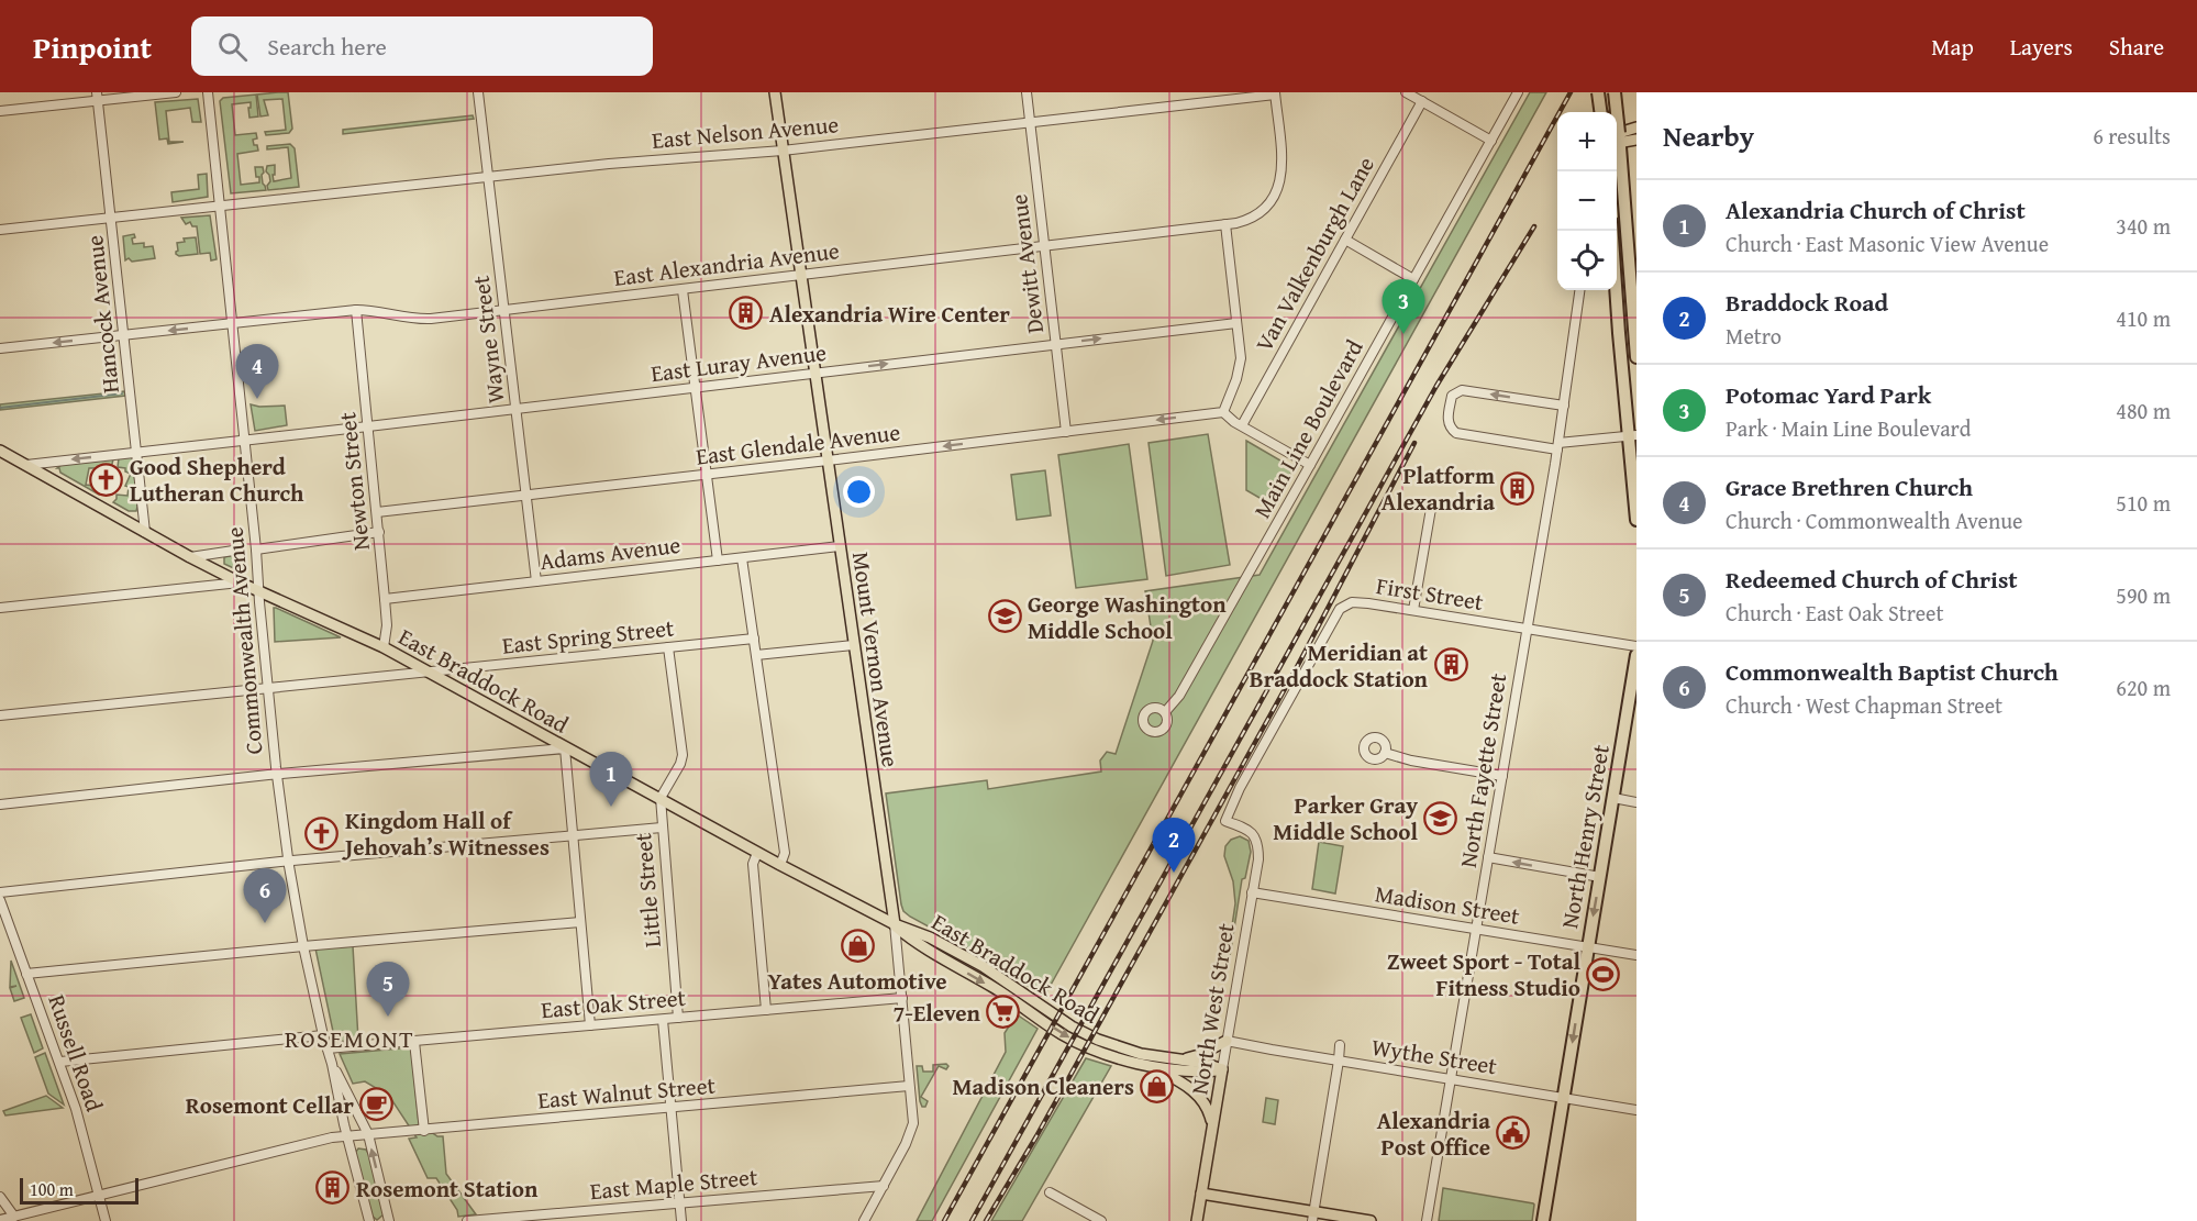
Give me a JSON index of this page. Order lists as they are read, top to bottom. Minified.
{"streets":{"highway":["North Henry Street"],"main road":["Mount Vernon Avenue","East Braddock Road","North West Street"],"street":["East Nelson Avenue","Van Valkenburgh Lane","East Alexandria Avenue","Dewitt Avenue","Hancock Avenue","Wayne Street","East Luray Avenue","Main Line Boulevard","East Glendale Avenue","Newton Street","Adams Avenue","First Street","East Spring Street","Commonwealth Avenue","North Fayette Street","Little Street","Madison Street","East Oak Street","Russell Road","Wythe Street","East Walnut Street","East Maple Street"]},"crossings":[["East Nelson Avenue","East Alexandria Avenue"],["East Nelson Avenue","Dewitt Avenue"],["East Nelson Avenue","Hancock Avenue"],["East Nelson Avenue","Wayne Street"],["East Nelson Avenue","Commonwealth Avenue"],["East Nelson Avenue","Mount Vernon Avenue"],["East Alexandria Avenue","Dewitt Avenue"],["East Alexandria Avenue","Hancock Avenue"],["East Alexandria Avenue","Wayne Street"],["East Alexandria Avenue","Newton Street"],["East Alexandria Avenue","Commonwealth Avenue"],["East Alexandria Avenue","Mount Vernon Avenue"],["Dewitt Avenue","East Luray Avenue"],["Dewitt Avenue","East Glendale Avenue"],["Hancock Avenue","East Luray Avenue"],["Hancock Avenue","East Braddock Road"],["Wayne Street","East Luray Avenue"],["Wayne Street","East Glendale Avenue"],["Wayne Street","Adams Avenue"],["East Luray Avenue","Newton Street"],["East Luray Avenue","Commonwealth Avenue"],["East Luray Avenue","Mount Vernon Avenue"],["East Luray Avenue","East Braddock Road"],["East Glendale Avenue","Newton Street"],["East Glendale Avenue","Mount Vernon Avenue"],["Newton Street","Adams Avenue"],["Newton Street","East Braddock Road"],["Adams Avenue","Mount Vernon Avenue"],["First Street","North Fayette Street"],["First Street","North West Street"],["East Spring Street","Commonwealth Avenue"],["East Spring Street","East Braddock Road"],["East Spring Street","Little Street"],["Commonwealth Avenue","East Braddock Road"],["Commonwealth Avenue","East Oak Street"],["Commonwealth Avenue","East Walnut Street"],["Mount Vernon Avenue","East Braddock Road"],["Mount Vernon Avenue","East Oak Street"],["Mount Vernon Avenue","East Walnut Street"],["Mount Vernon Avenue","East Maple Street"],["East Braddock Road","Little Street"],["East Braddock Road","North West Street"],["North Fayette Street","Madison Street"],["North Fayette Street","Wythe Street"],["North Henry Street","Madison Street"],["North Henry Street","Wythe Street"],["Little Street","East Oak Street"],["Madison Street","North West Street"],["North West Street","Wythe Street"],["Russell Road","East Walnut Street"]],"one_way":["East Glendale Avenue","North Henry Street"],"districts":["ROSEMONT"],"places":{"building":["Alexandria Wire Center","Platform Alexandria","Meridian at Braddock Station","Rosemont Station"],"church":["Good Shepherd Lutheran Church","Kingdom Hall of Jehovah’s Witnesses"],"school or university":["George Washington Middle School","Parker Gray Middle School"],"shop":["Yates Automotive","Madison Cleaners"],"sports":["Zweet Sport - Total Fitness Studio"],"supermarket":["7-Eleven"],"cafe":["Rosemont Cellar"],"public building":["Alexandria Post Office"]},"scale_bar":"100 m","page":{"header":"Pinpoint","search":"Search here","nav":["Map","Layers","Share"],"heading":["Nearby","6 results"],"map_buttons":["+","−"],"list":[{"mark":"1","name":"Alexandria Church of Christ","note":"Church · East Masonic View Avenue","value":"340 m"},{"mark":"2","name":"Braddock Road","note":"Metro","value":"410 m"},{"mark":"3","name":"Potomac Yard Park","note":"Park · Main Line Boulevard","value":"480 m"},{"mark":"4","name":"Grace Brethren Church","note":"Church · Commonwealth Avenue","value":"510 m"},{"mark":"5","name":"Redeemed Church of Christ","note":"Church · East Oak Street","value":"590 m"},{"mark":"6","name":"Commonwealth Baptist Church","note":"Church · West Chapman Street","value":"620 m"}],"pins":["3","4","1","2","6","5"],"scale":"100 m"}}
